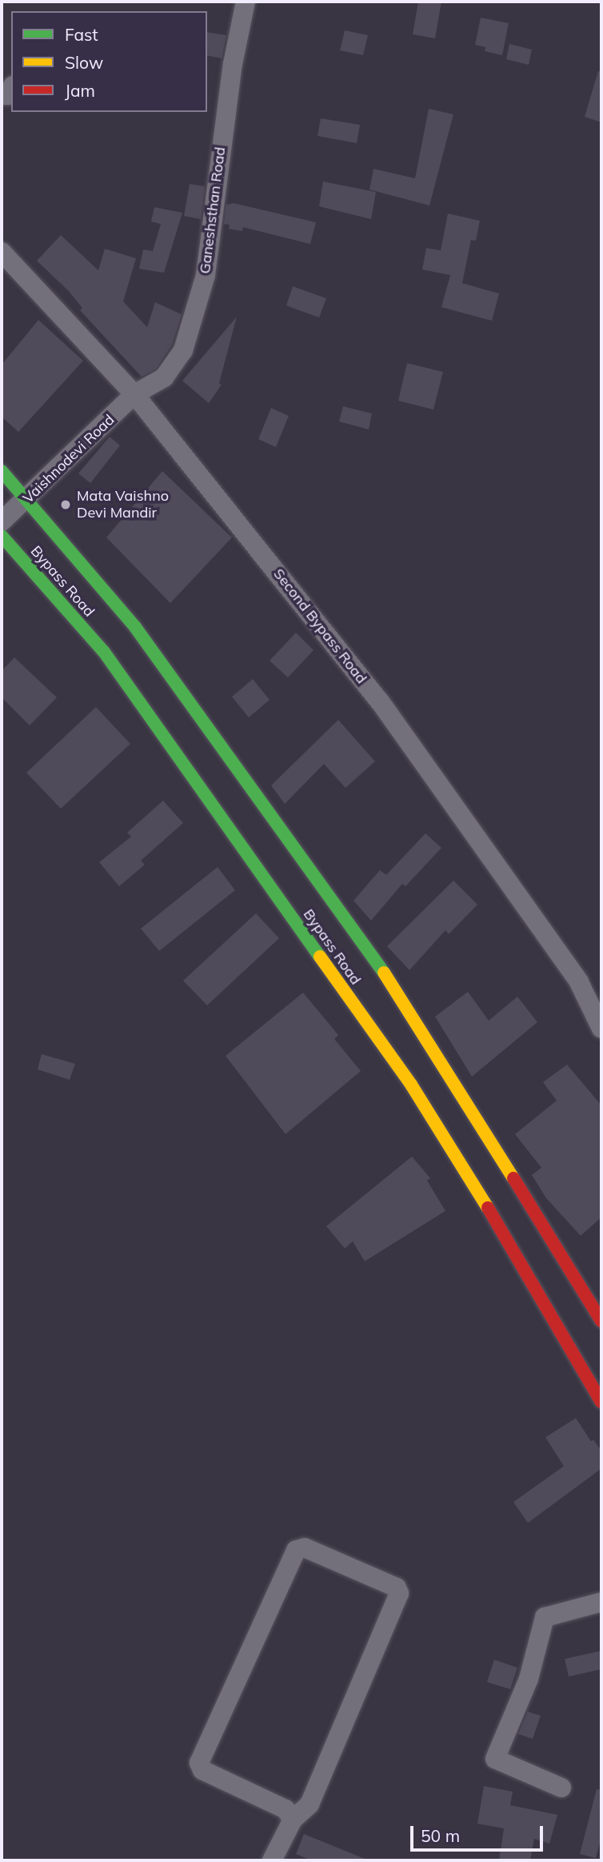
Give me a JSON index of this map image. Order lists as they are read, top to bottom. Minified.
{"streets":{"main road":["Bypass Road"],"street":["Ganeshsthan Road","Vaishnodevi Road","Second Bypass Road"]},"crossings":[["Ganeshsthan Road","Vaishnodevi Road"],["Ganeshsthan Road","Second Bypass Road"],["Vaishnodevi Road","Bypass Road"],["Vaishnodevi Road","Second Bypass Road"]],"places":["Mata Vaishno Devi Mandir"],"legend":["Fast","Slow","Jam"],"scale_bar":"50 m"}
